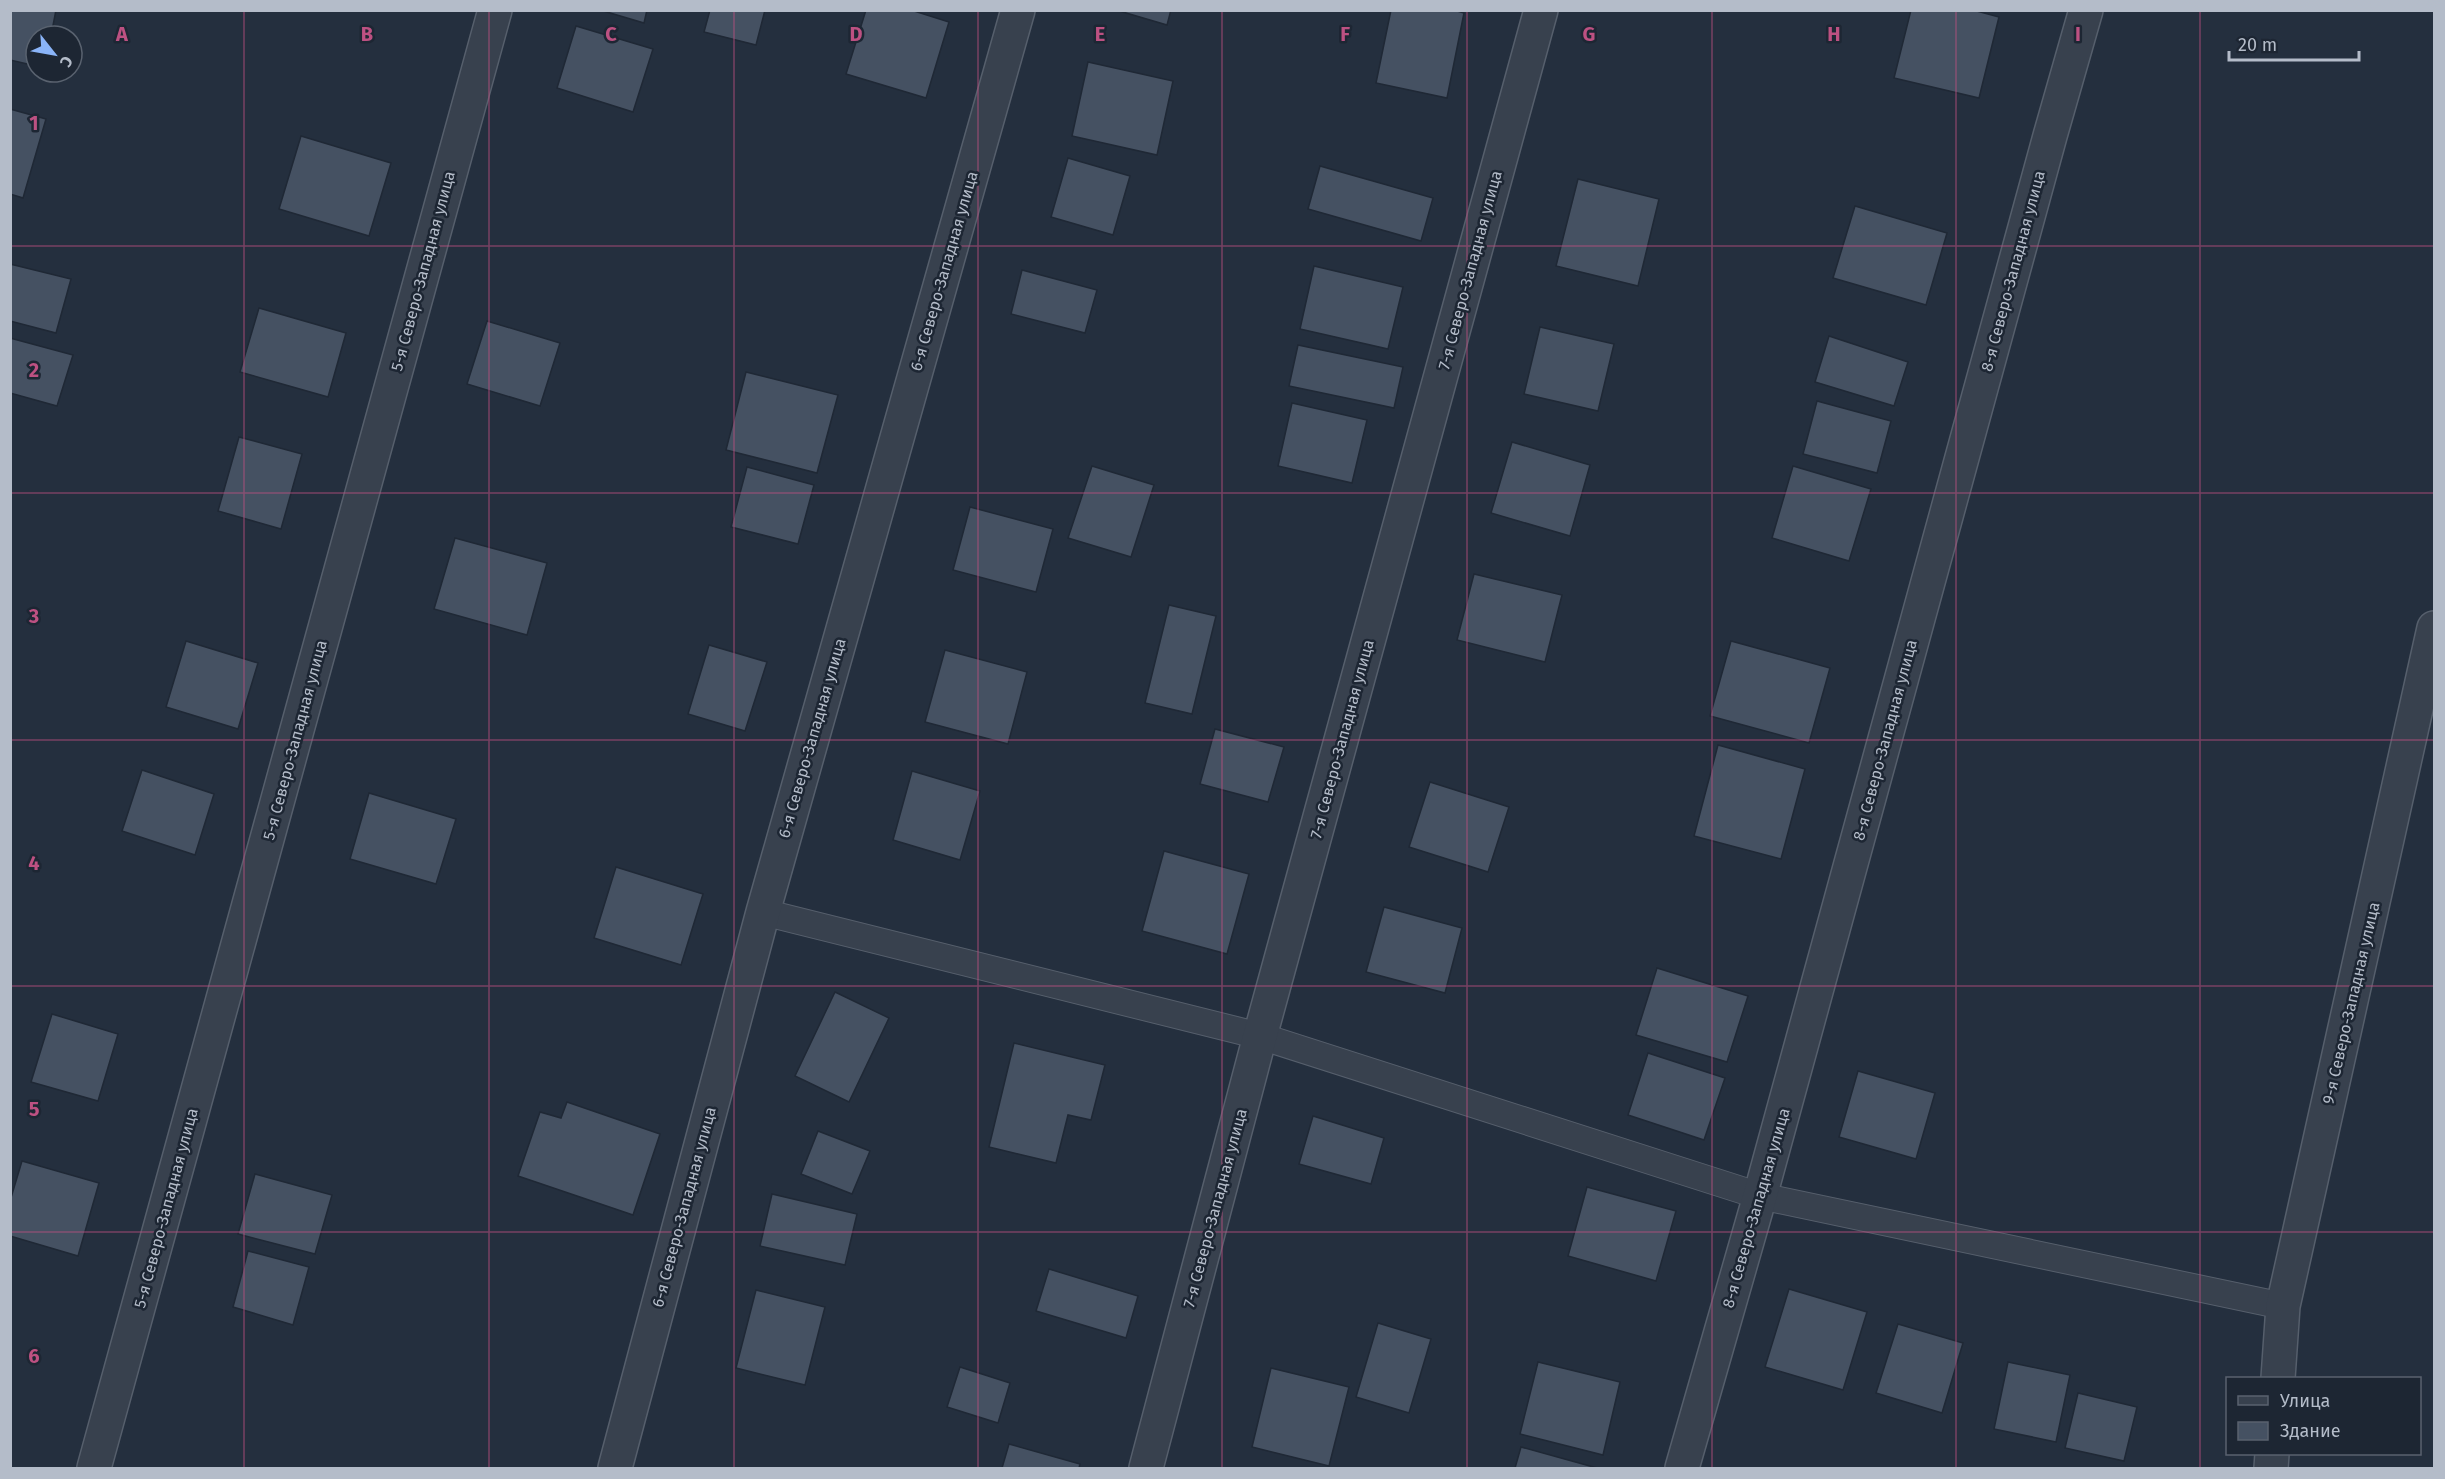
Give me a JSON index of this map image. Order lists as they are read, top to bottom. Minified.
{"streets":{"street":["7-я Северо-Западная улица","5-я Северо-Западная улица","6-я Северо-Западная улица","8-я Северо-Западная улица","9-я Северо-Западная улица"]},"legend":["Улица","Здание"],"scale_bar":"20 m","north":"bottom right","grid":{"columns":["A","B","C","D","E","F","G","H","I"],"rows":["1","2","3","4","5","6"]}}
